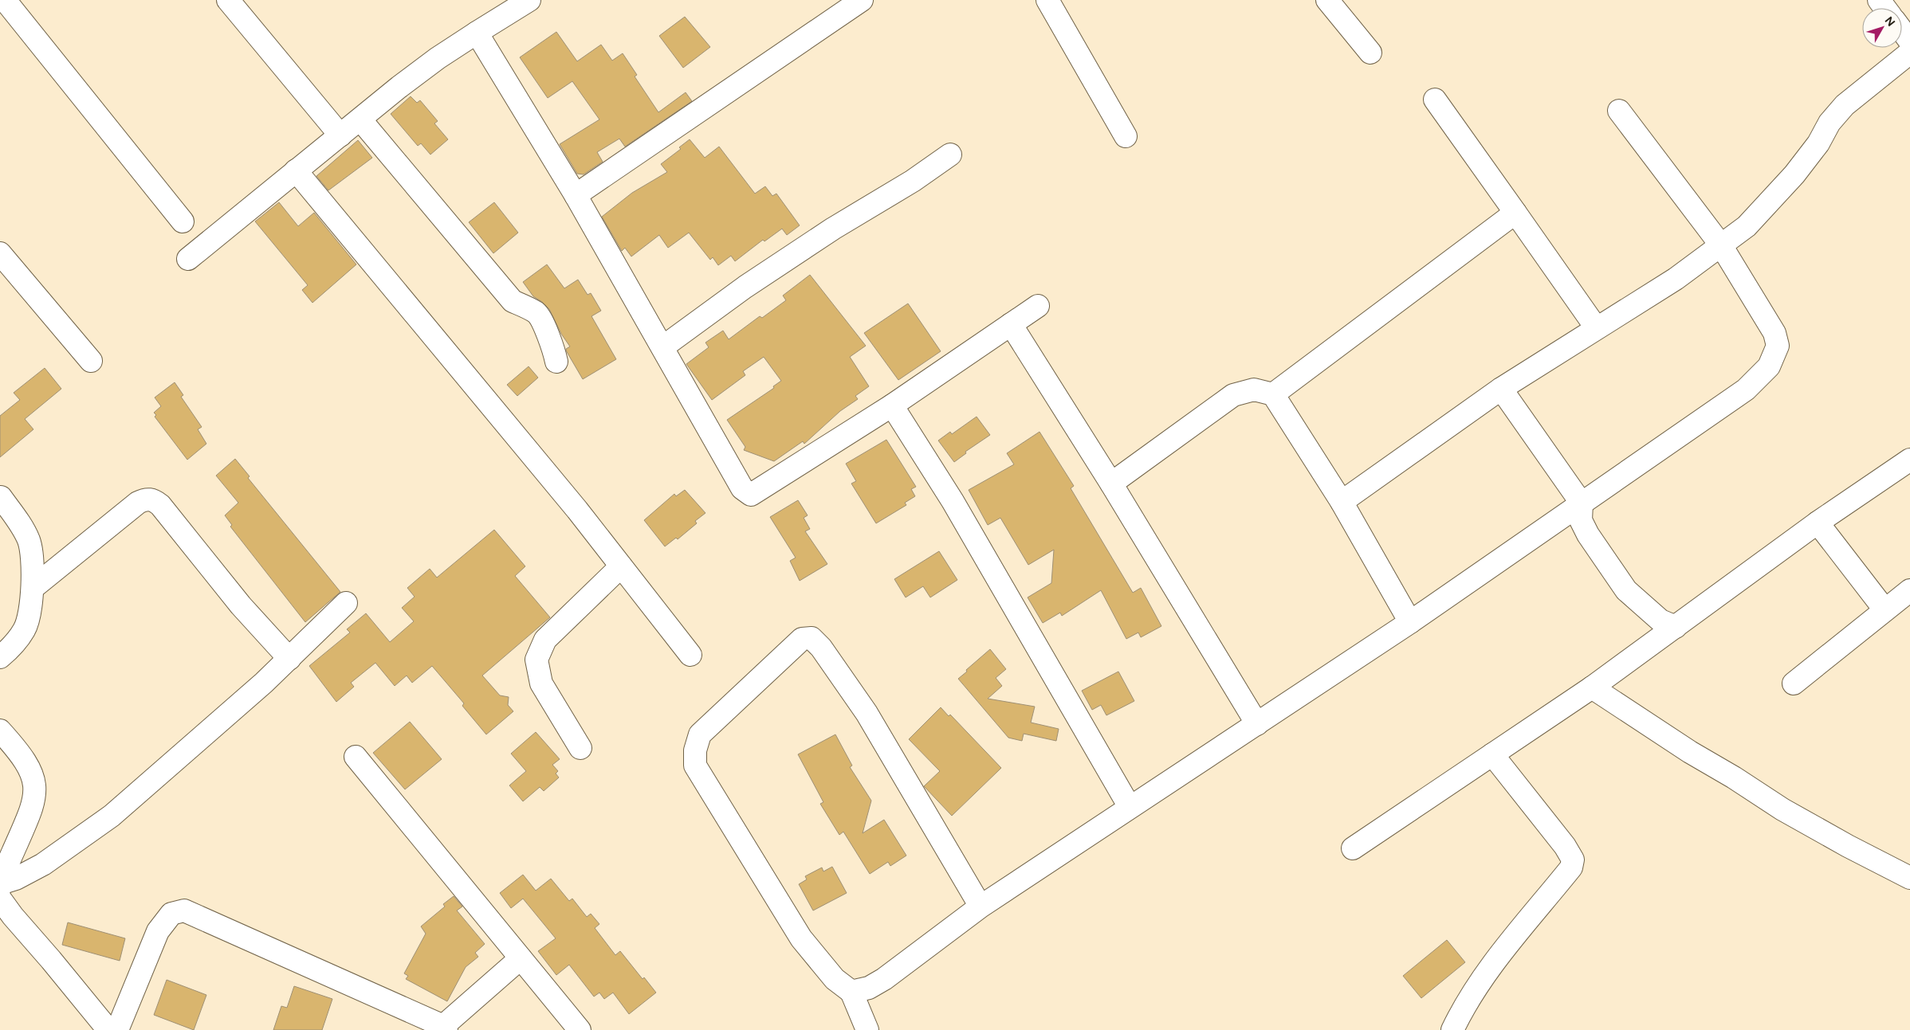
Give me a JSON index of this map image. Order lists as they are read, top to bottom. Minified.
{"north":"top right"}
